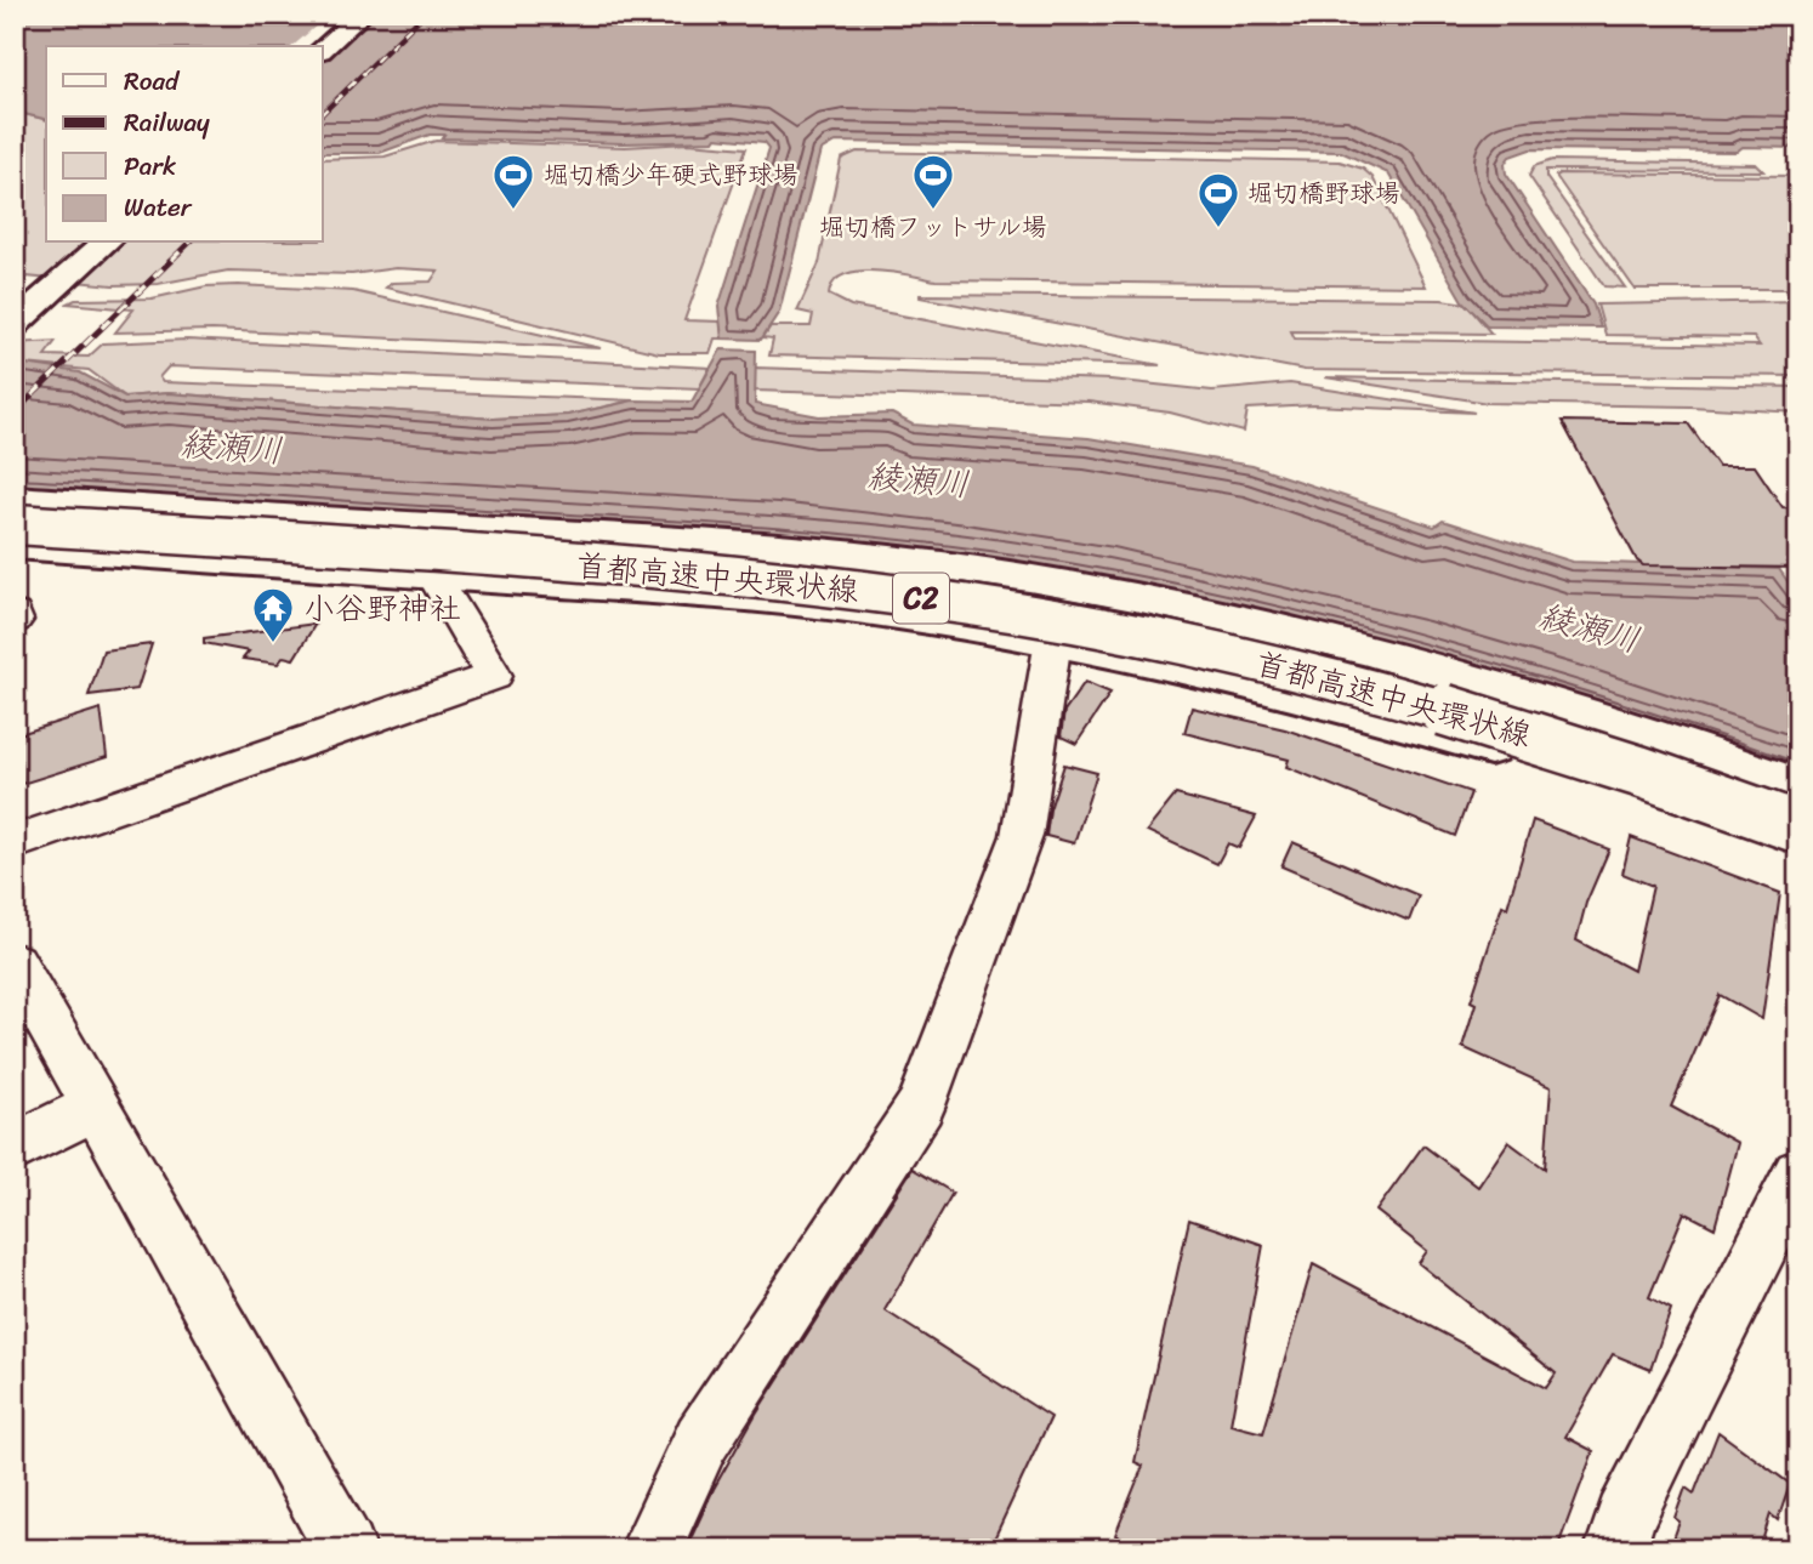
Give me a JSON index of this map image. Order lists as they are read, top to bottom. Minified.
{"streets":{"main road":["首都高速中央環状線","C2"]},"water":["綾瀬川"],"places":{"sports":["堀切橋少年硬式野球場","堀切橋フットサル場","堀切橋野球場"],"temple":["小谷野神社"]},"legend":["Road","Railway","Park","Water"]}
